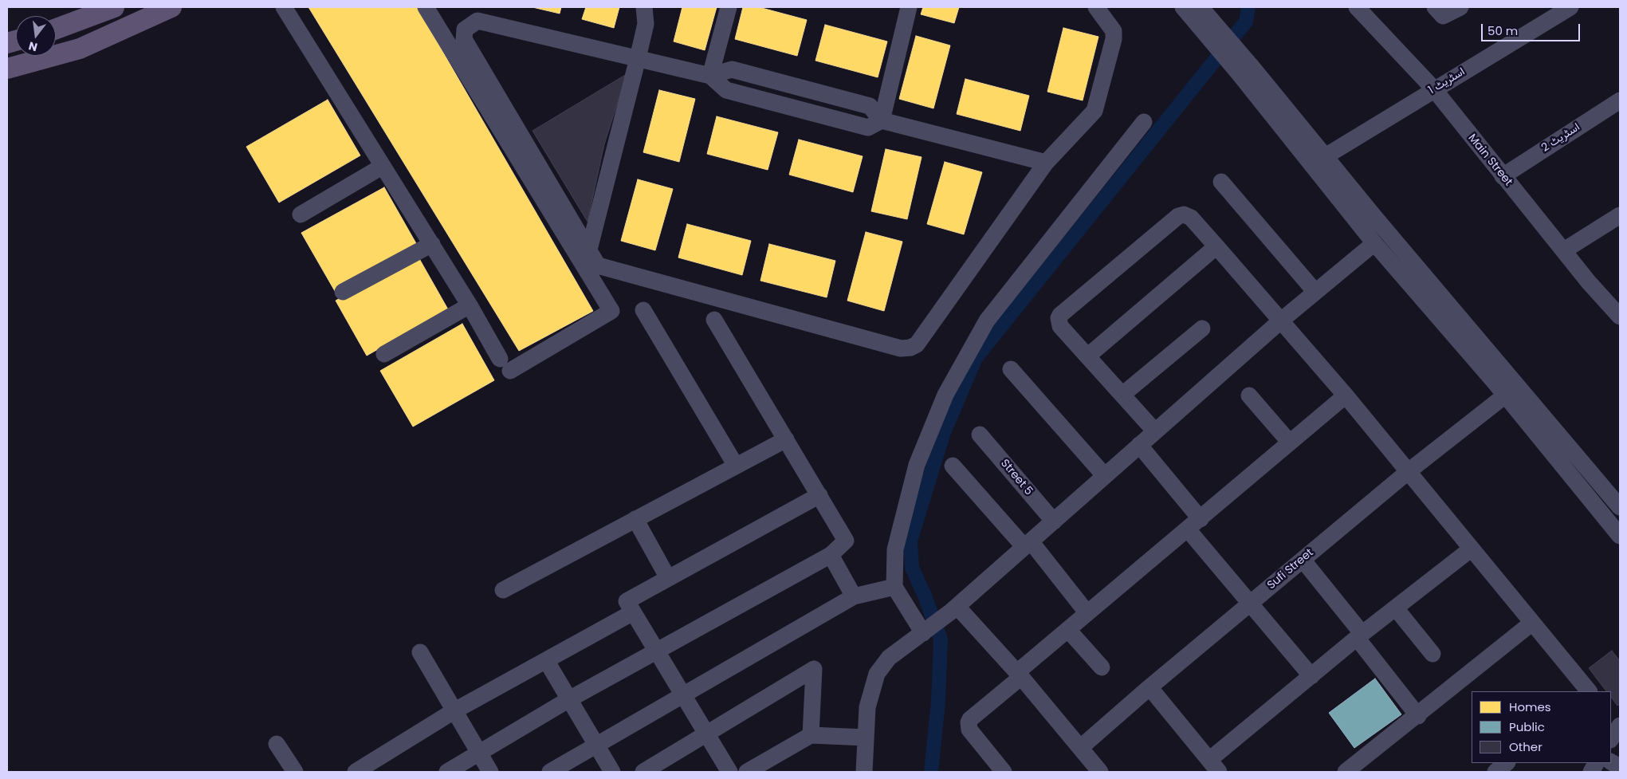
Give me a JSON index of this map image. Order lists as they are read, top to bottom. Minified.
{"streets":{"street":["اسٹریٹ 1","اسٹریٹ 2","Main Street","Street 5","Sufi Street"]},"crossings":[["اسٹریٹ 1","Main Street"],["اسٹریٹ 2","Main Street"]],"legend":["Homes","Public","Other"],"scale_bar":"50 m","north":"bottom"}
